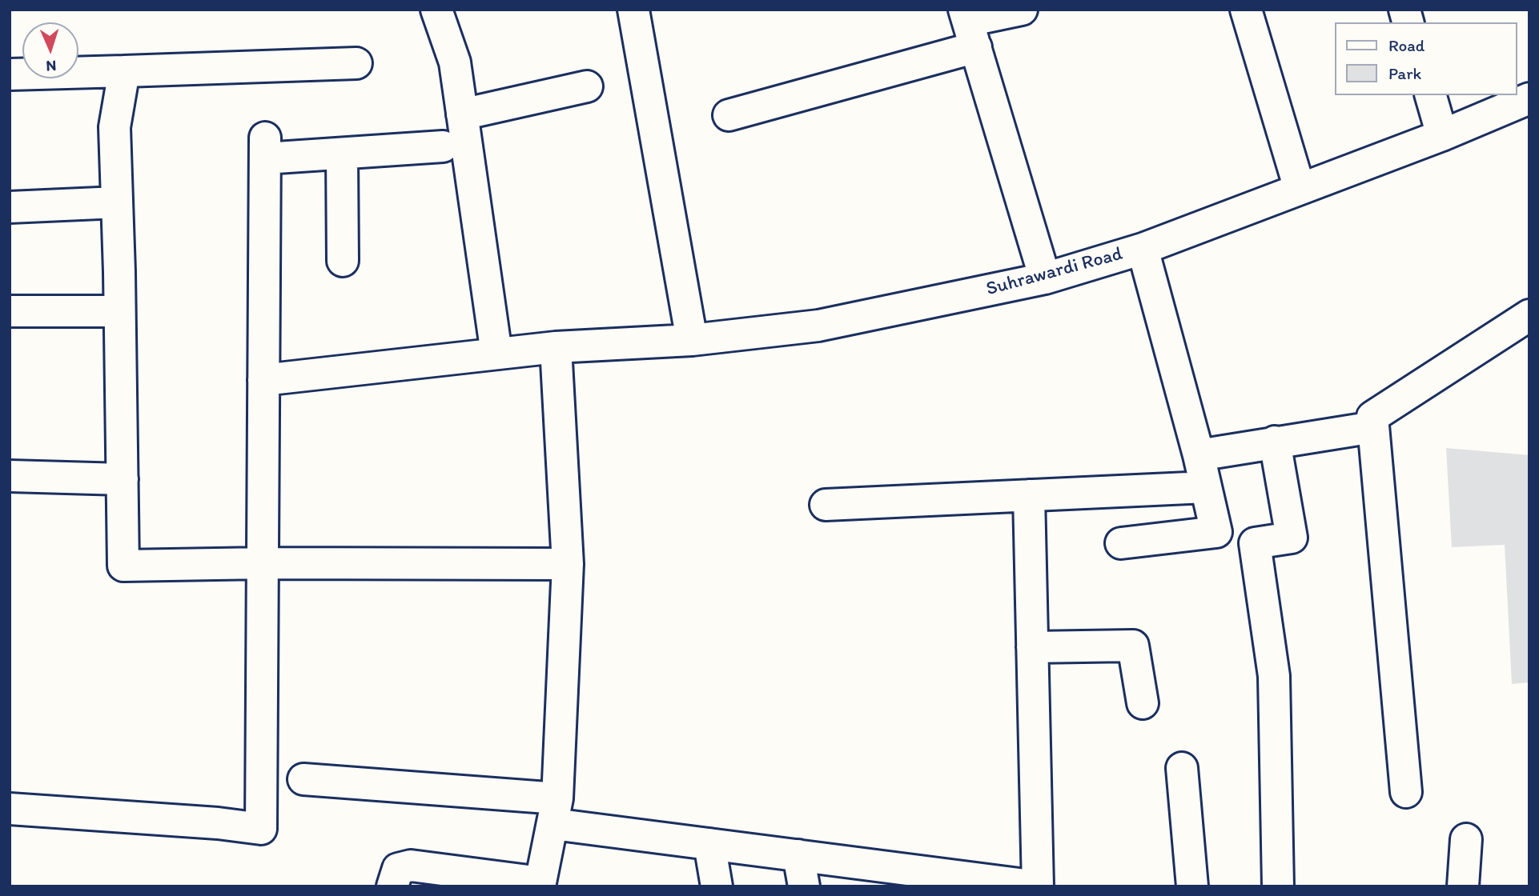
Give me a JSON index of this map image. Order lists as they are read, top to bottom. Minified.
{"streets":{"street":["Suhrawardi Road"]},"legend":["Road","Park"],"north":"bottom"}
